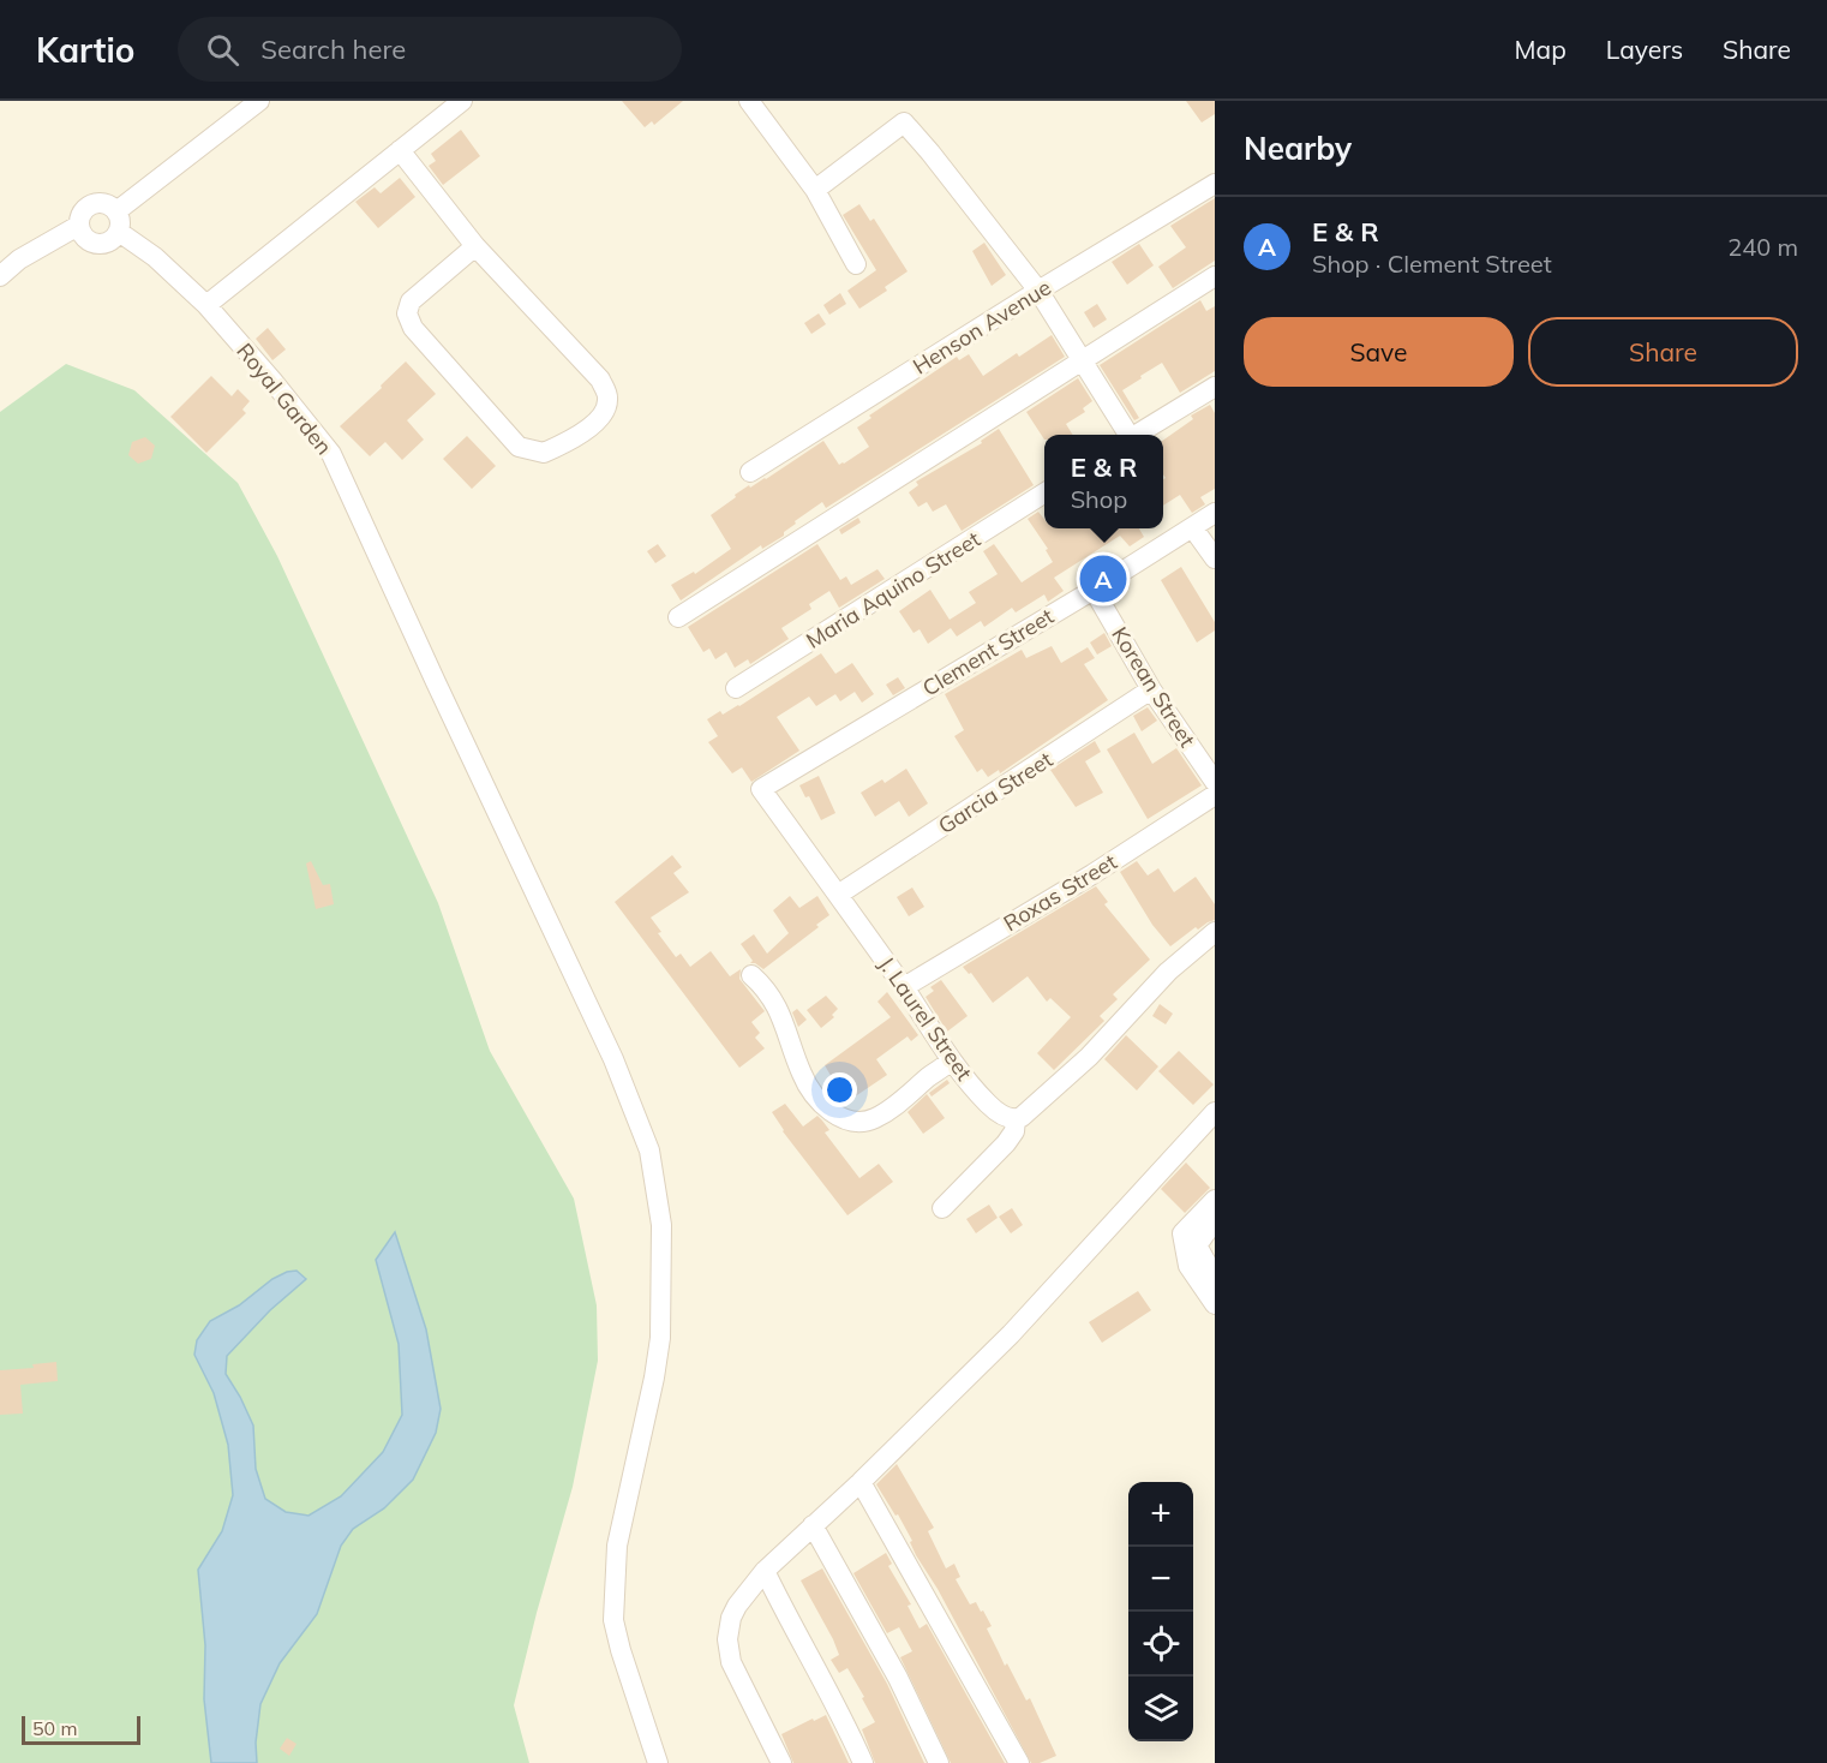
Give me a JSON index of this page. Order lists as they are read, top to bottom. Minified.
{"streets":{"street":["Henson Avenue","Royal Garden","Maria Aquino Street","Clement Street","Korean Street","Garcia Street","Roxas Street","J. Laurel Street"]},"crossings":[["Clement Street","Korean Street"],["Clement Street","J. Laurel Street"],["Korean Street","Garcia Street"],["Garcia Street","J. Laurel Street"],["Roxas Street","J. Laurel Street"]],"scale_bar":"50 m","page":{"header":"Kartio","search":"Search here","nav":["Map","Layers","Share"],"heading":"Nearby","list":[{"mark":"A","name":"E & R","note":"Shop · Clement Street","value":"240 m"}],"buttons":["Save","Share"],"popup":["E & R","Shop"],"pins":"A","map_buttons":["+","−"],"scale":"50 m"}}
